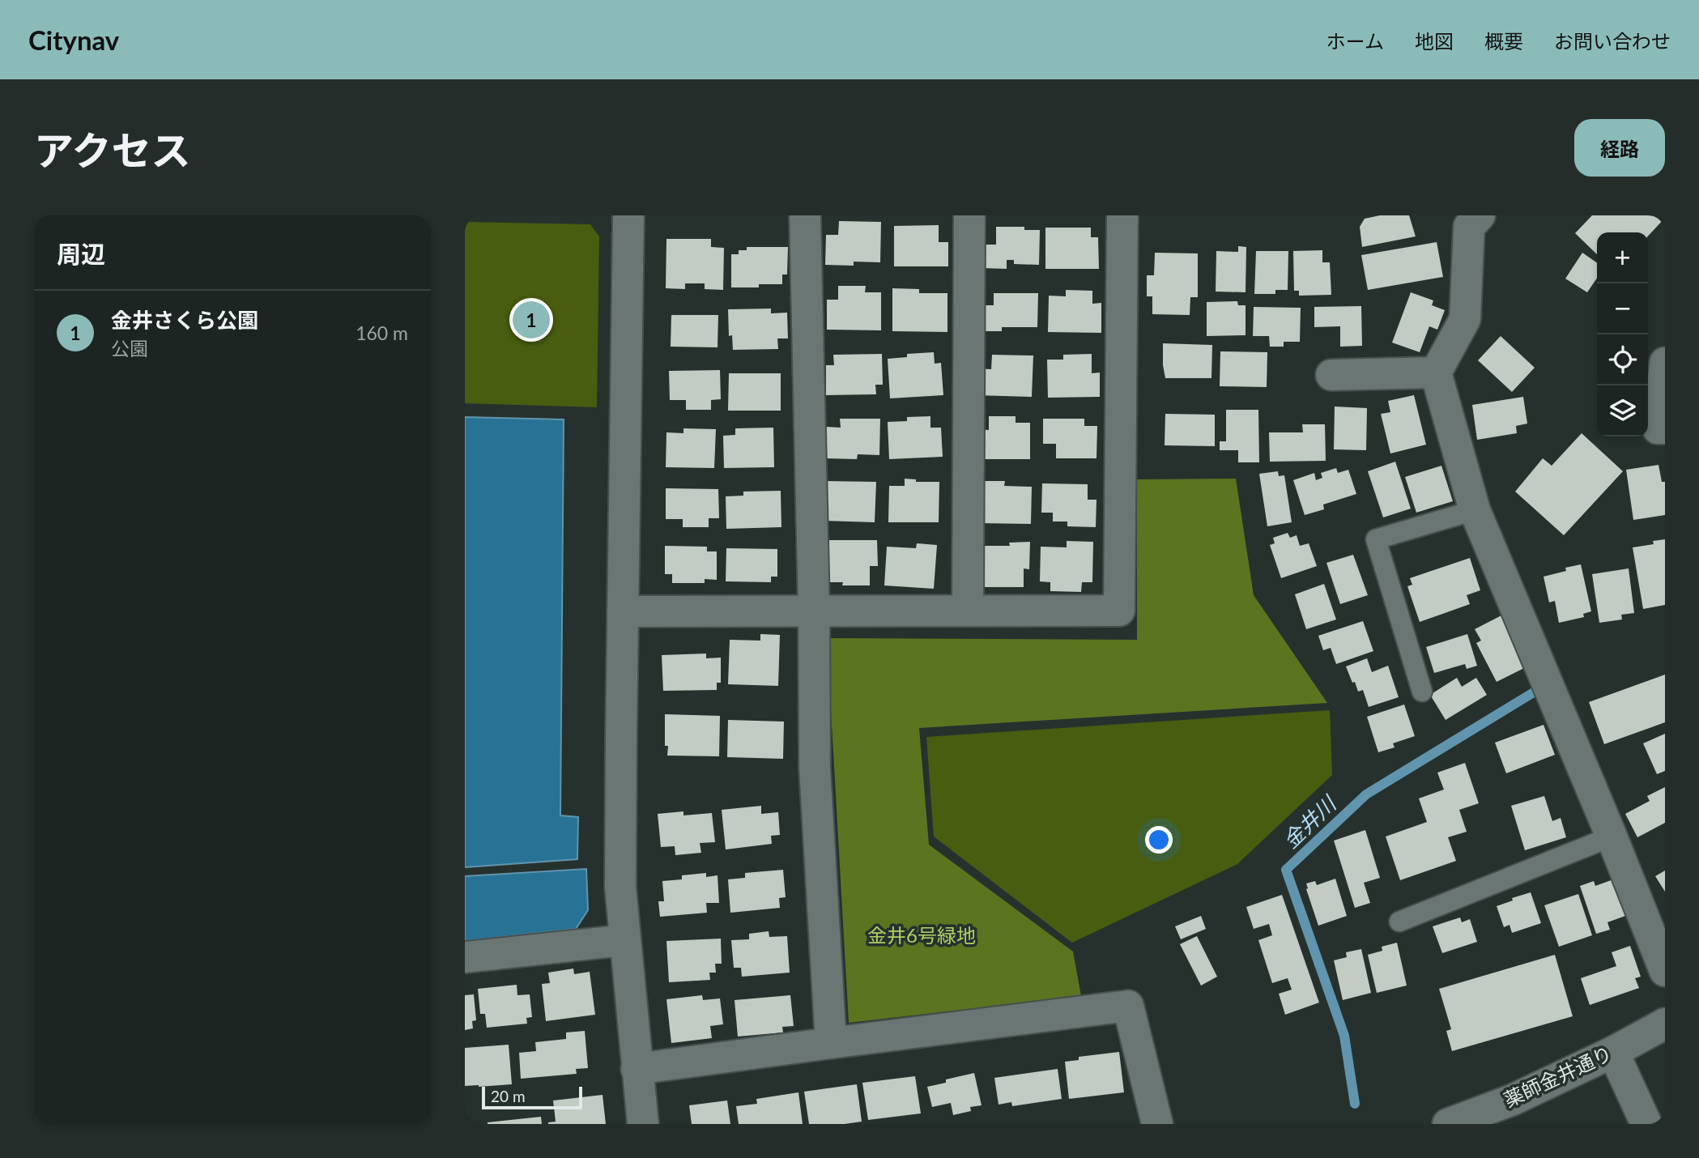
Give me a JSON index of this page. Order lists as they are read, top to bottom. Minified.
{"streets":{"street":["薬師金井通り"]},"water":["金井川"],"parks":["金井6号緑地"],"scale_bar":"20 m","page":{"header":"Citynav","nav":["ホーム","地図","概要","お問い合わせ"],"title":"アクセス","buttons":"経路","heading":"周辺","map_buttons":["+","−"],"list":[{"mark":"1","name":"金井さくら公園","note":"公園","value":"160 m"}],"pins":"1","scale":"20 m"}}
